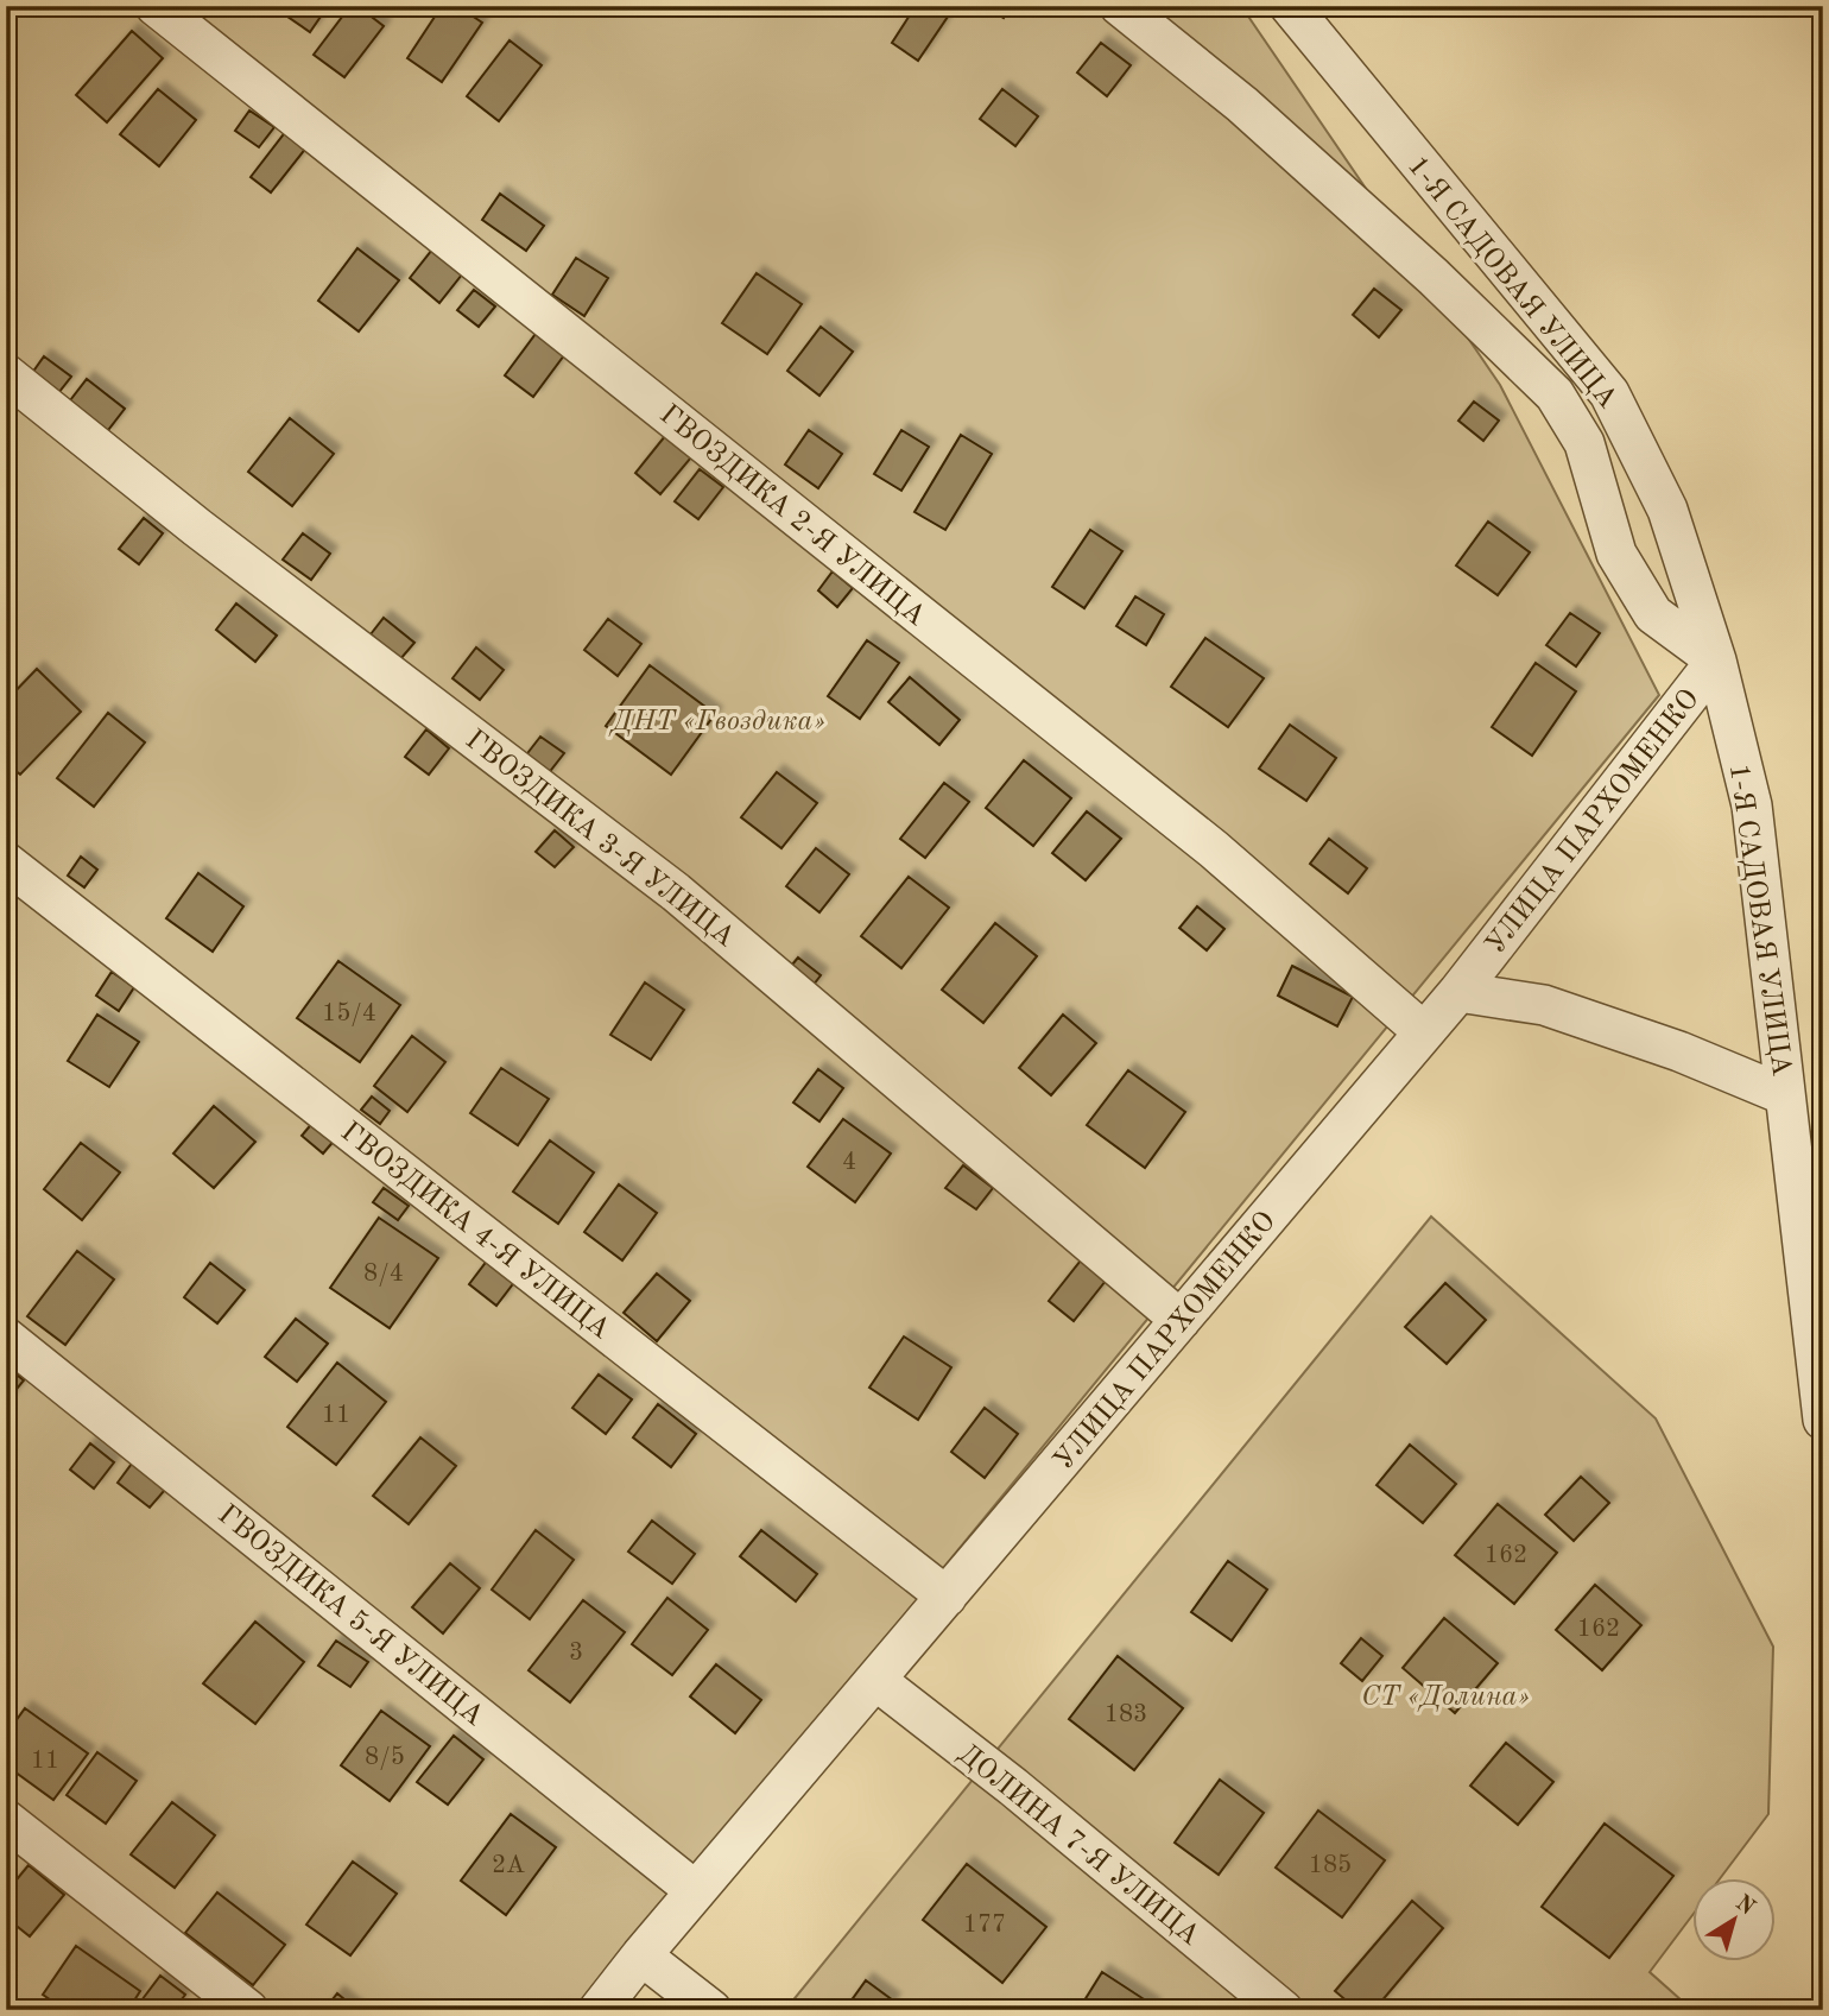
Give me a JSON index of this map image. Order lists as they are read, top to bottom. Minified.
{"streets":{"street":["1-Я САДОВАЯ УЛИЦА","ГВОЗДИКА 2-Я УЛИЦА","УЛИЦА ПАРХОМЕНКО","ГВОЗДИКА 3-Я УЛИЦА","ГВОЗДИКА 4-Я УЛИЦА","ГВОЗДИКА 5-Я УЛИЦА","ДОЛИНА 7-Я УЛИЦА"]},"crossings":[["1-Я САДОВАЯ УЛИЦА","УЛИЦА ПАРХОМЕНКО"],["ГВОЗДИКА 2-Я УЛИЦА","УЛИЦА ПАРХОМЕНКО"],["УЛИЦА ПАРХОМЕНКО","ГВОЗДИКА 3-Я УЛИЦА"],["УЛИЦА ПАРХОМЕНКО","ГВОЗДИКА 4-Я УЛИЦА"],["УЛИЦА ПАРХОМЕНКО","ГВОЗДИКА 5-Я УЛИЦА"],["УЛИЦА ПАРХОМЕНКО","ДОЛИНА 7-Я УЛИЦА"]],"parks":["ДНТ «Гвоздика»","СТ «Долина»"],"house_numbers":["15/4","4","8/4","11","162","162","3","183","8/5","11","2А","185","177"],"north":"top right"}
